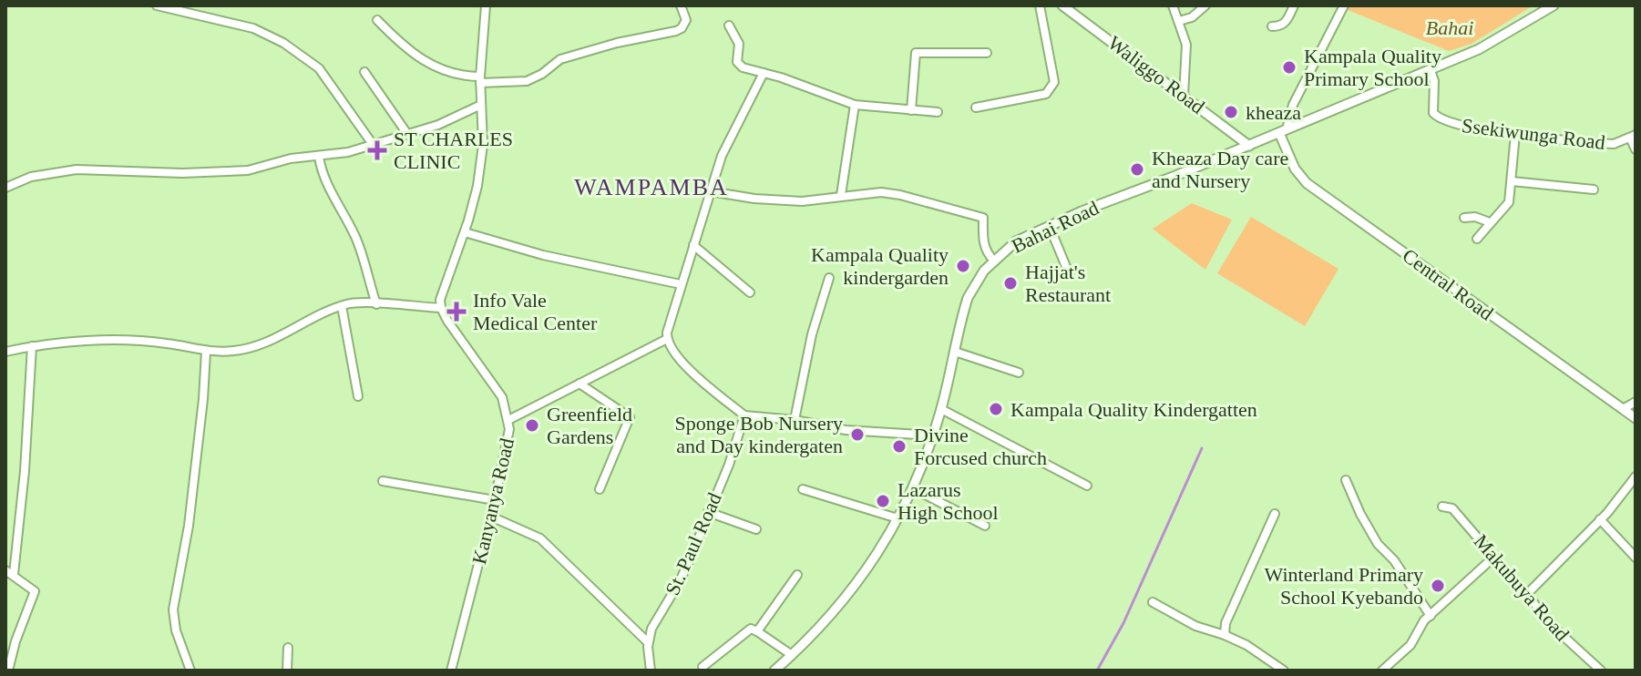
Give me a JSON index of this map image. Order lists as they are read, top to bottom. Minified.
{"streets":{"street":["Waliggo Road","Ssekiwunga Road","Bahai Road","Central Road","Kanyanya Road","St. Paul Road","Makubuya Road"]},"crossings":[["Waliggo Road","Bahai Road"],["Ssekiwunga Road","Bahai Road"],["Bahai Road","Central Road"]],"districts":["WAMPAMBA"],"parks":["Bahai"],"places":{"other":["Kampala Quality Primary School","kheaza","Kheaza Day care and Nursery","Kampala Quality kindergarden","Hajjat's Restaurant","Kampala Quality Kindergatten","Greenfield Gardens","Sponge Bob Nursery and Day kindergaten","Divine Forcused church","Lazarus High School","Winterland Primary School Kyebando"],"health":["ST CHARLES CLINIC","Info Vale Medical Center"]}}
